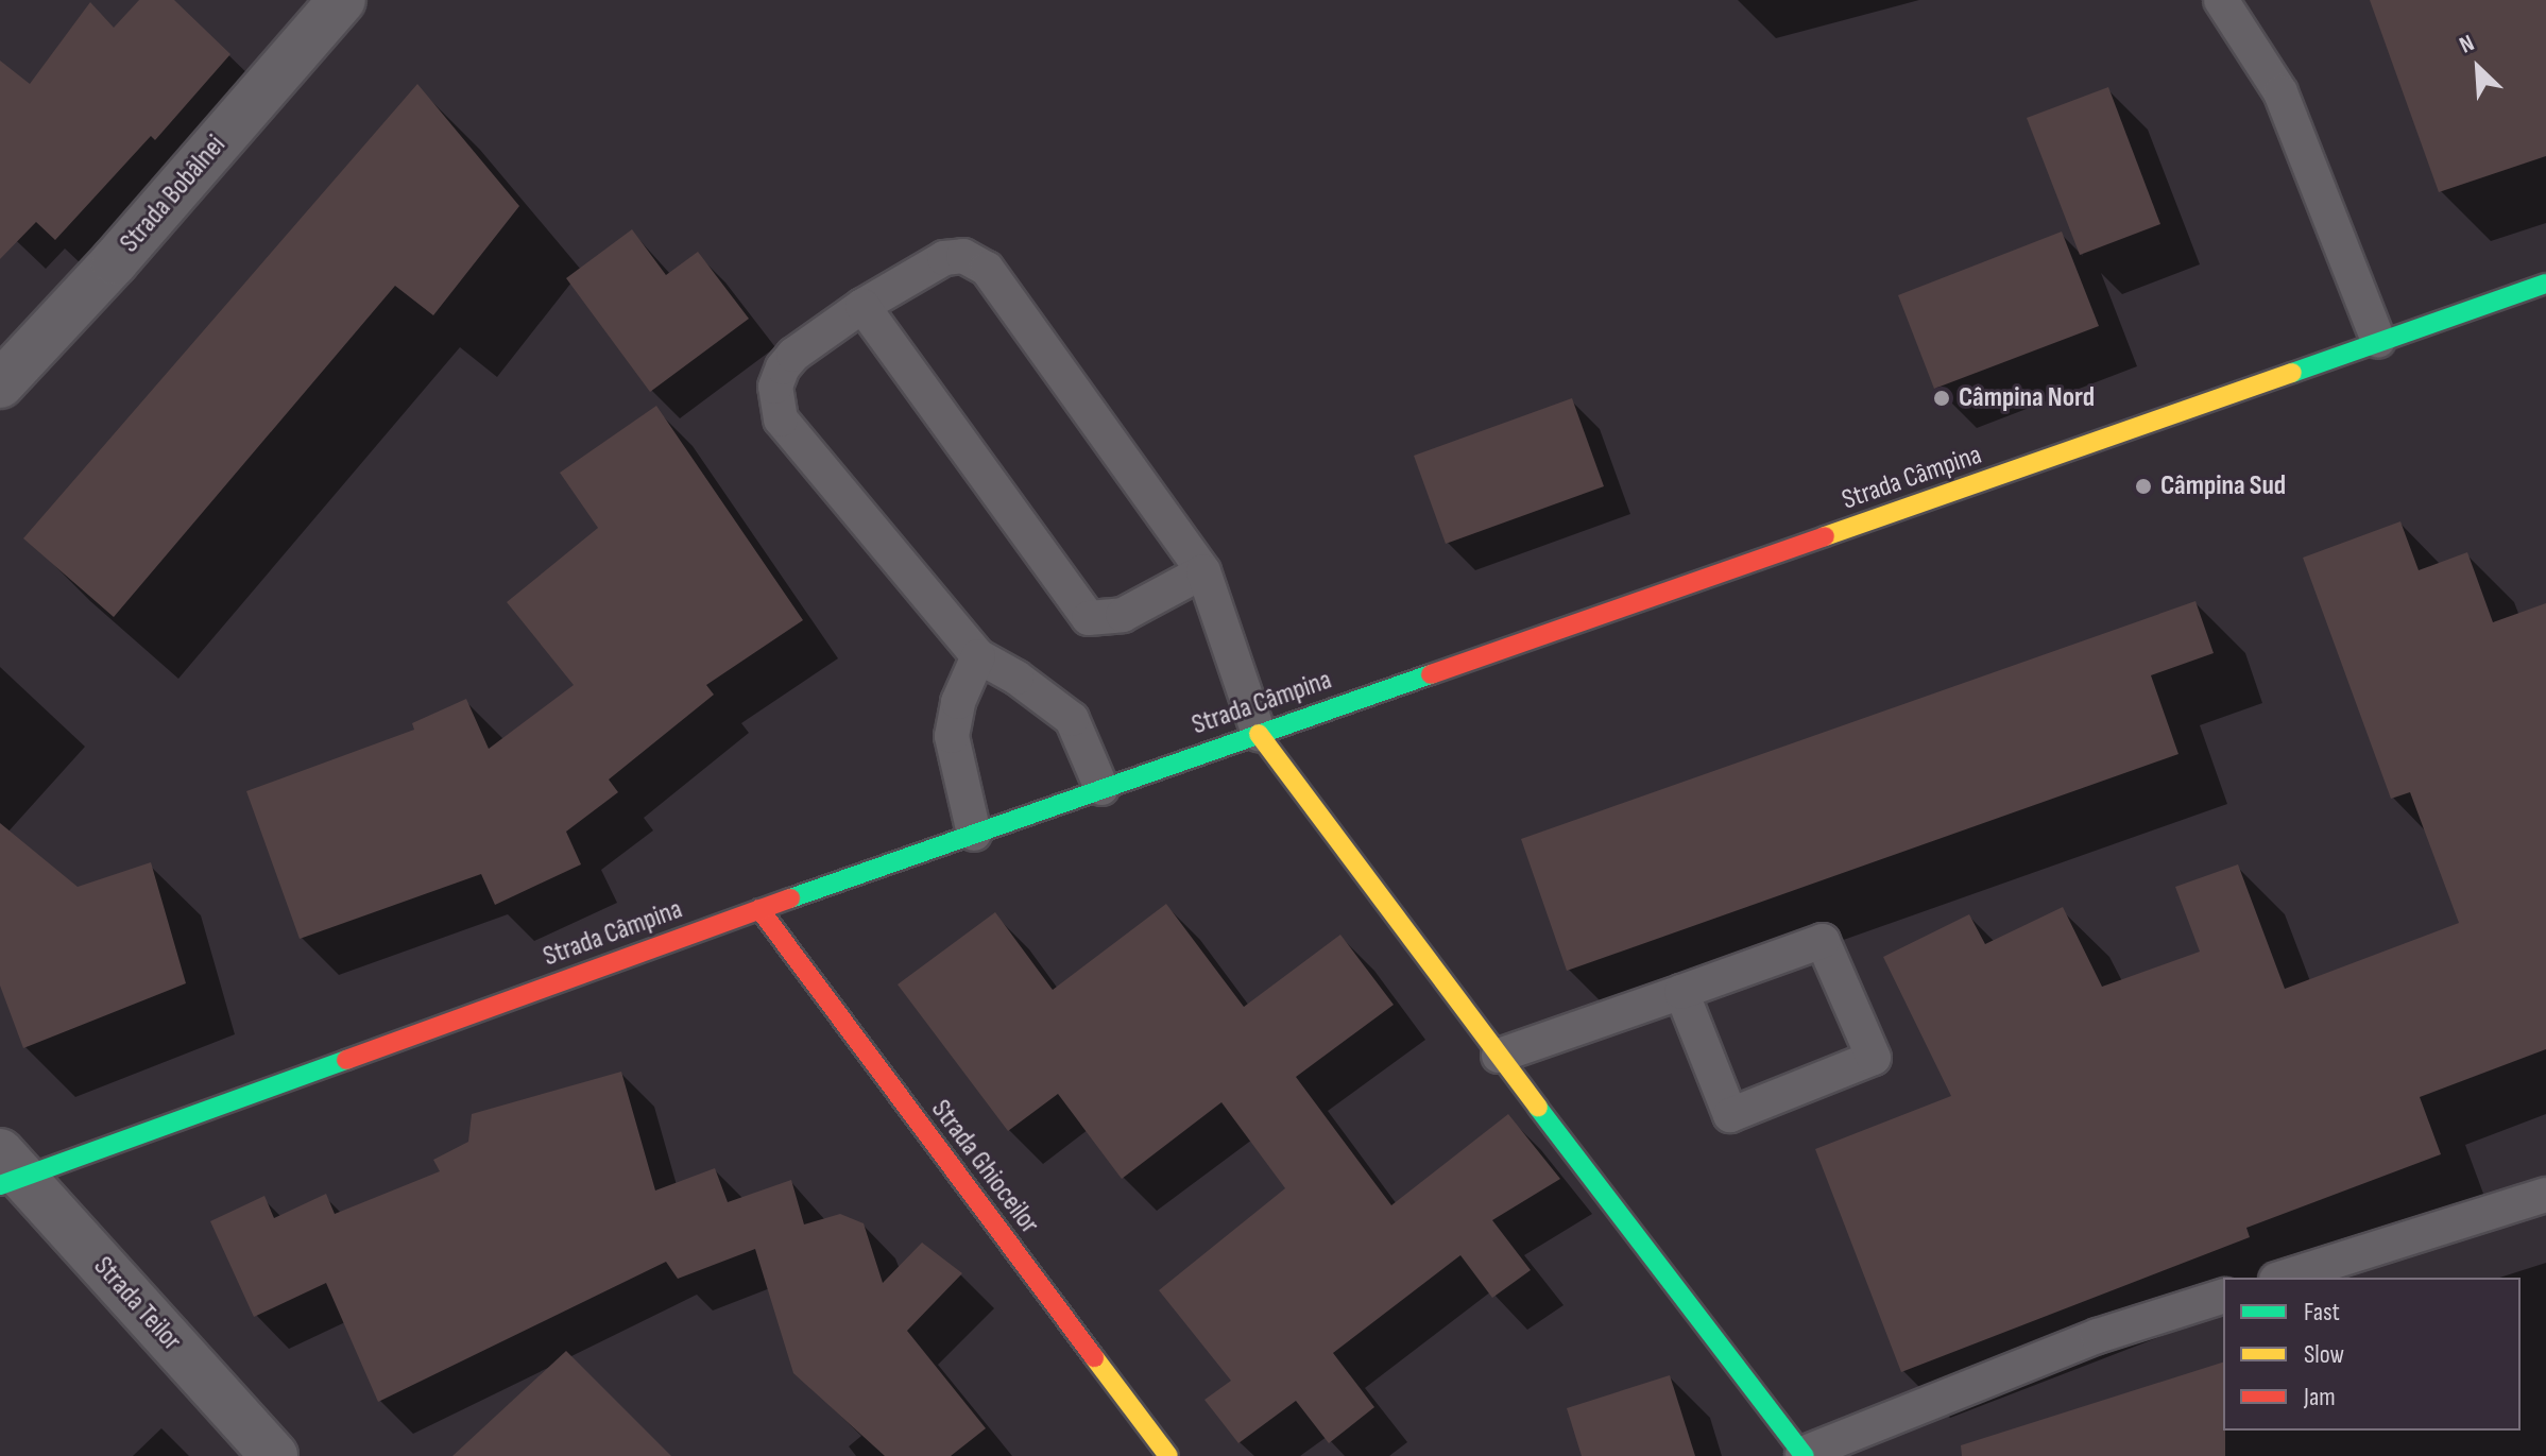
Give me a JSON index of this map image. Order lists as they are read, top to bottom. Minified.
{"streets":{"main road":["Strada Câmpina","Strada Ghioceilor"],"street":["Strada Bobâlnei","Strada Teilor"]},"crossings":[["Strada Câmpina","Strada Ghioceilor"],["Strada Câmpina","Strada Teilor"]],"places":["Câmpina Nord","Câmpina Sud"],"legend":["Fast","Slow","Jam"],"north":"top left"}
